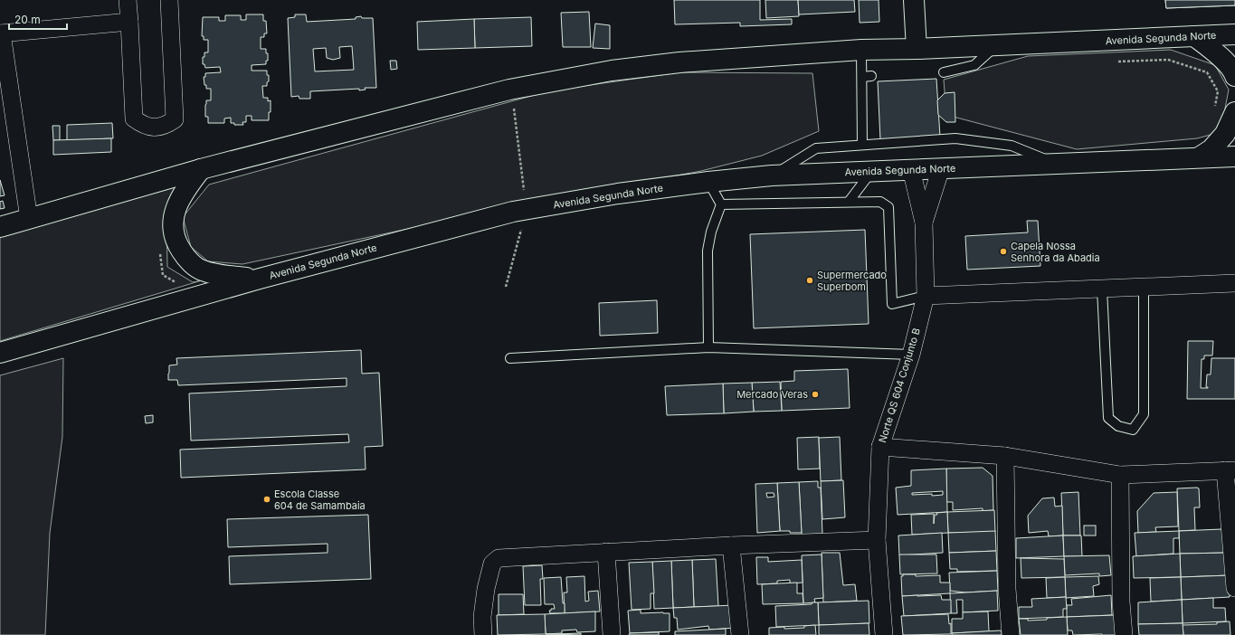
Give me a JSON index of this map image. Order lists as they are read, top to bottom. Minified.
{"streets":{"main road":["Avenida Segunda Norte"],"street":["Norte QS 604 Conjunto B"]},"crossings":[["Avenida Segunda Norte","Norte QS 604 Conjunto B"]],"places":["Capela Nossa Senhora da Abadia","Supermercado Superbom","Mercado Veras","Escola Classe 604 de Samambaia"],"scale_bar":"20 m"}
